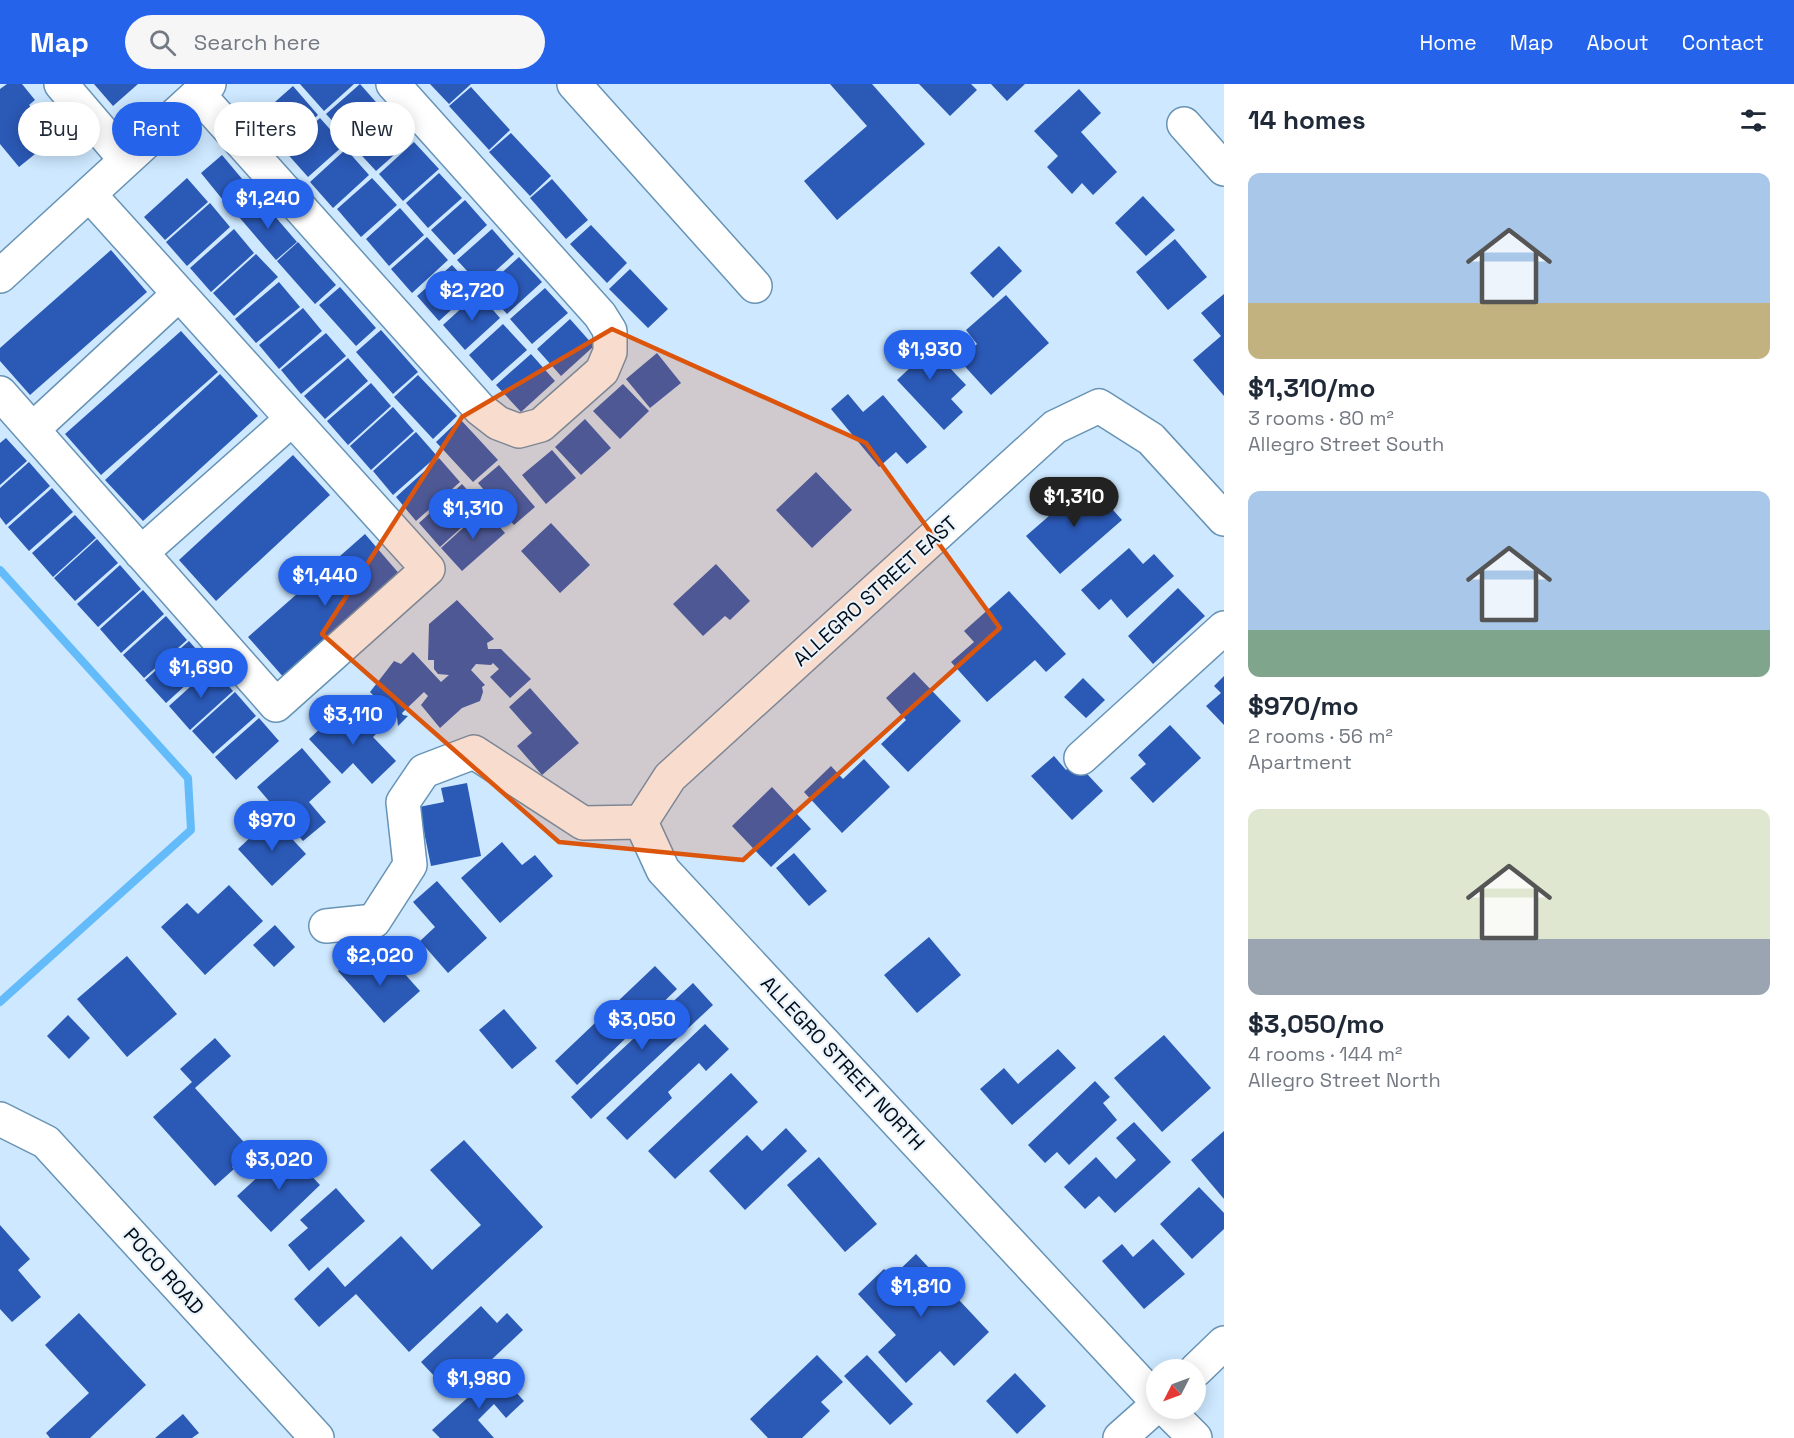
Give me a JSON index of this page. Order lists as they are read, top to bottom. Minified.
{"streets":{"street":["ALLEGRO STREET EAST","ALLEGRO STREET NORTH","POCO ROAD"]},"crossings":[["ALLEGRO STREET EAST","ALLEGRO STREET NORTH"]],"north":"bottom left","page":{"header":"Map","search":"Search here","nav":["Home","Map","About","Contact"],"heading":"14 homes","chip":["Buy","Rent","Filters","New"],"list":[{"name":"$1,310/mo","note":"3 rooms · 80 m² · Allegro Street South"},{"name":"$970/mo","note":"2 rooms · 56 m² · Apartment"},{"name":"$3,050/mo","note":"4 rooms · 144 m² · Allegro Street North"}],"price":["$1,240","$2,720","$1,930","$1,310","$1,310","$1,440","$1,690","$3,110","$970","$2,020","$3,050","$3,020","$1,810","$1,980"]}}
